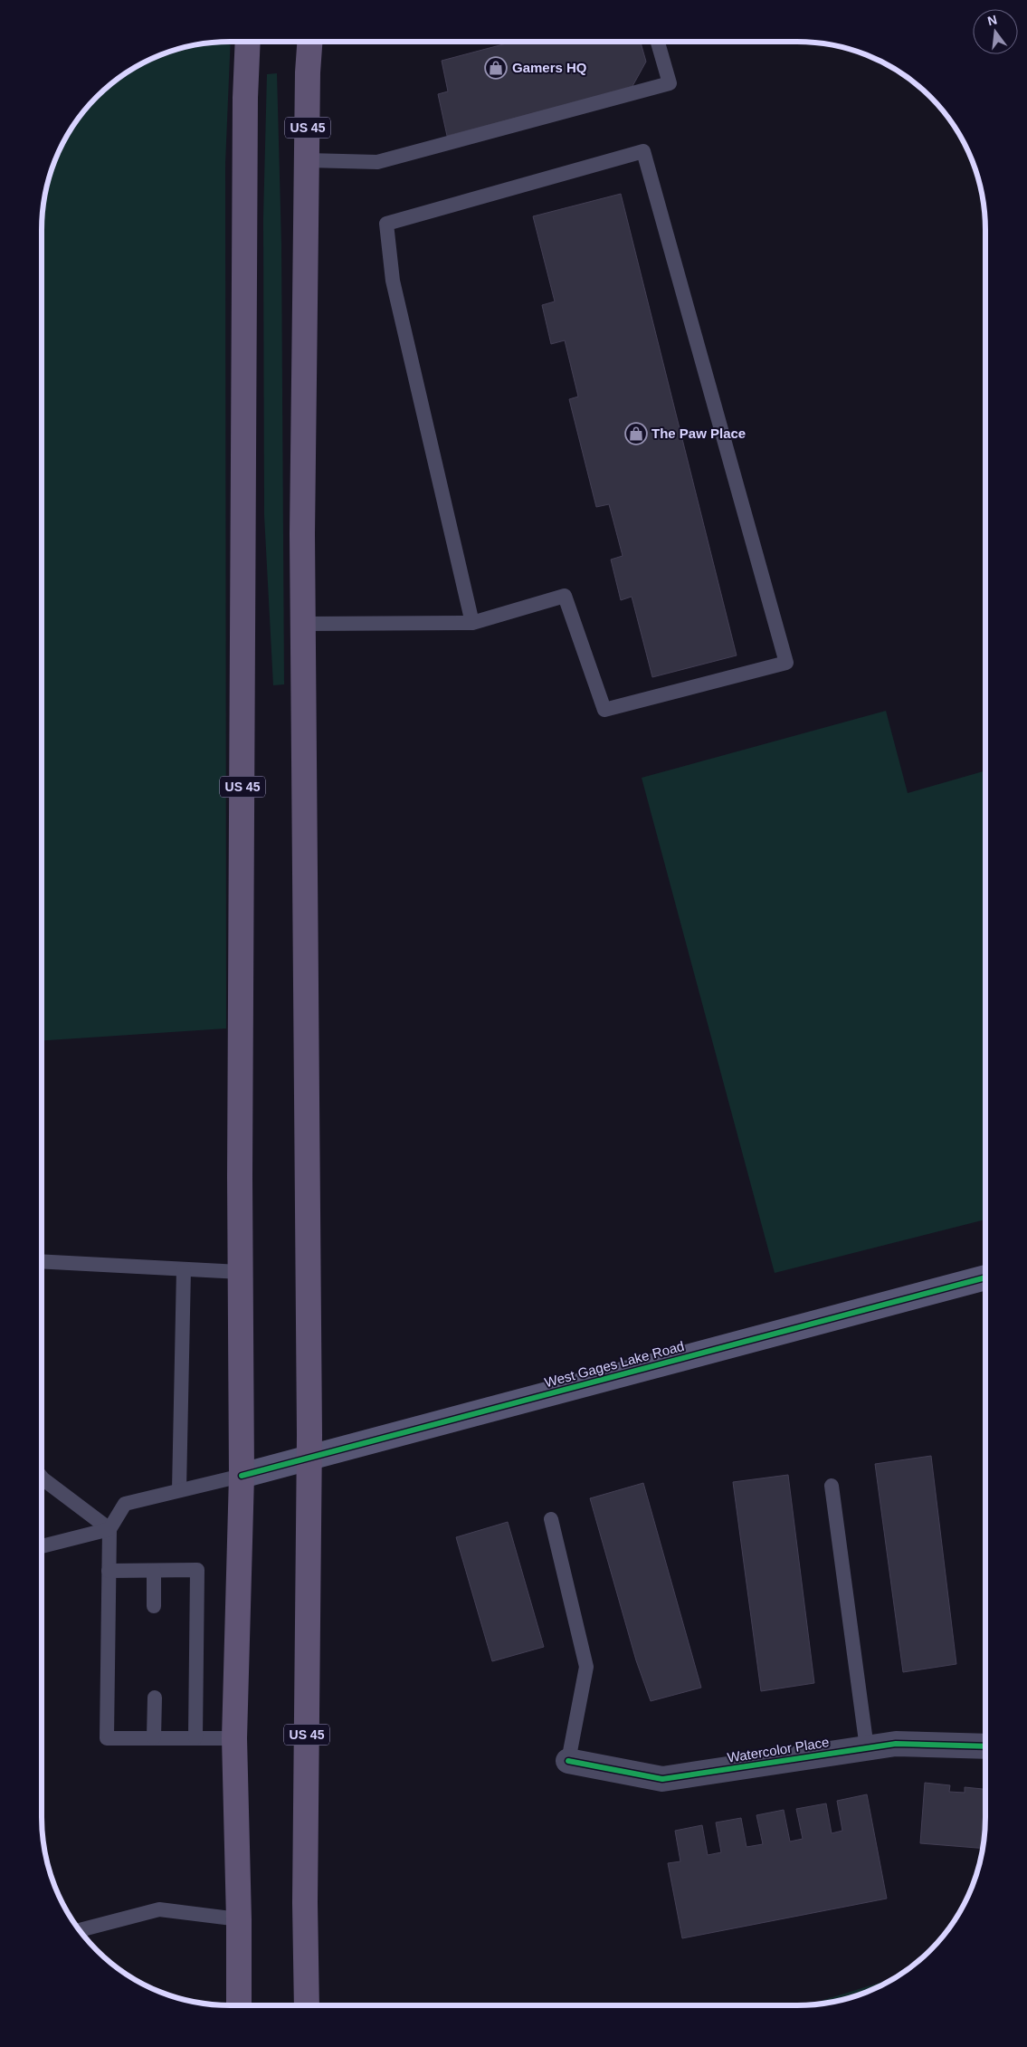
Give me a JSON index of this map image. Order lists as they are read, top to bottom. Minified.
{"streets":{"main road":["US 45"],"street":["West Gages Lake Road","Watercolor Place"]},"crossings":[["US 45","West Gages Lake Road"]],"places":{"shop":["Gamers HQ","The Paw Place"]},"north":"top"}
